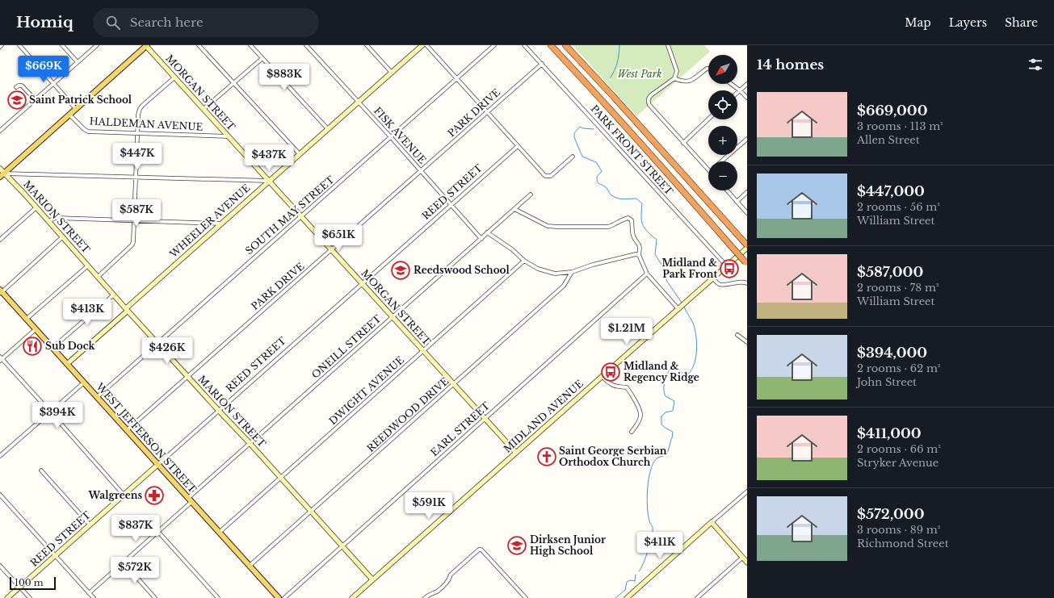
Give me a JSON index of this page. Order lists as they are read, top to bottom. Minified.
{"streets":{"main road":["WEST JEFFERSON STREET"],"street":["MORGAN STREET","PARK DRIVE","HALDEMAN AVENUE","FISK AVENUE","PARK FRONT STREET","REED STREET","SOUTH MAY STREET","MARION STREET","WHEELER AVENUE","ONEILL STREET","DWIGHT AVENUE","REEDWOOD DRIVE","MIDLAND AVENUE","EARL STREET"]},"crossings":[["MORGAN STREET","PARK DRIVE"],["MORGAN STREET","HALDEMAN AVENUE"],["MORGAN STREET","REED STREET"],["MORGAN STREET","SOUTH MAY STREET"],["MORGAN STREET","WHEELER AVENUE"],["MORGAN STREET","ONEILL STREET"],["MORGAN STREET","DWIGHT AVENUE"],["MORGAN STREET","REEDWOOD DRIVE"],["MORGAN STREET","MIDLAND AVENUE"],["MORGAN STREET","EARL STREET"],["PARK DRIVE","FISK AVENUE"],["PARK DRIVE","PARK FRONT STREET"],["PARK DRIVE","MARION STREET"],["PARK DRIVE","WEST JEFFERSON STREET"],["FISK AVENUE","REED STREET"],["FISK AVENUE","SOUTH MAY STREET"],["FISK AVENUE","WHEELER AVENUE"],["FISK AVENUE","ONEILL STREET"],["PARK FRONT STREET","MIDLAND AVENUE"],["REED STREET","MARION STREET"],["REED STREET","WEST JEFFERSON STREET"],["SOUTH MAY STREET","MARION STREET"],["SOUTH MAY STREET","WEST JEFFERSON STREET"],["MARION STREET","WHEELER AVENUE"],["MARION STREET","ONEILL STREET"],["MARION STREET","DWIGHT AVENUE"],["MARION STREET","REEDWOOD DRIVE"],["MARION STREET","MIDLAND AVENUE"],["MARION STREET","EARL STREET"],["WHEELER AVENUE","WEST JEFFERSON STREET"],["ONEILL STREET","WEST JEFFERSON STREET"],["DWIGHT AVENUE","WEST JEFFERSON STREET"],["REEDWOOD DRIVE","WEST JEFFERSON STREET"]],"parks":["West Park"],"places":{"school or university":["Saint Patrick School","Reedswood School","Dirksen Junior High School"],"bus stop":["Midland & Park Front","Midland & Regency Ridge"],"restaurant":["Sub Dock"],"church":["Saint George Serbian Orthodox Church"],"pharmacy":["Walgreens"]},"scale_bar":"100 m","north":"bottom left","page":{"header":"Homiq","search":"Search here","nav":["Map","Layers","Share"],"heading":"14 homes","map_buttons":["+","−"],"price":["$669K","$883K","$447K","$437K","$587K","$651K","$413K","$1.21M","$426K","$394K","$591K","$837K","$411K","$572K"],"list":[{"name":"$669,000","note":"3 rooms · 113 m² · Allen Street"},{"name":"$447,000","note":"2 rooms · 56 m² · William Street"},{"name":"$587,000","note":"2 rooms · 78 m² · William Street"},{"name":"$394,000","note":"2 rooms · 62 m² · John Street"},{"name":"$411,000","note":"2 rooms · 66 m² · Stryker Avenue"},{"name":"$572,000","note":"3 rooms · 89 m² · Richmond Street"}],"scale":"100 m"}}
